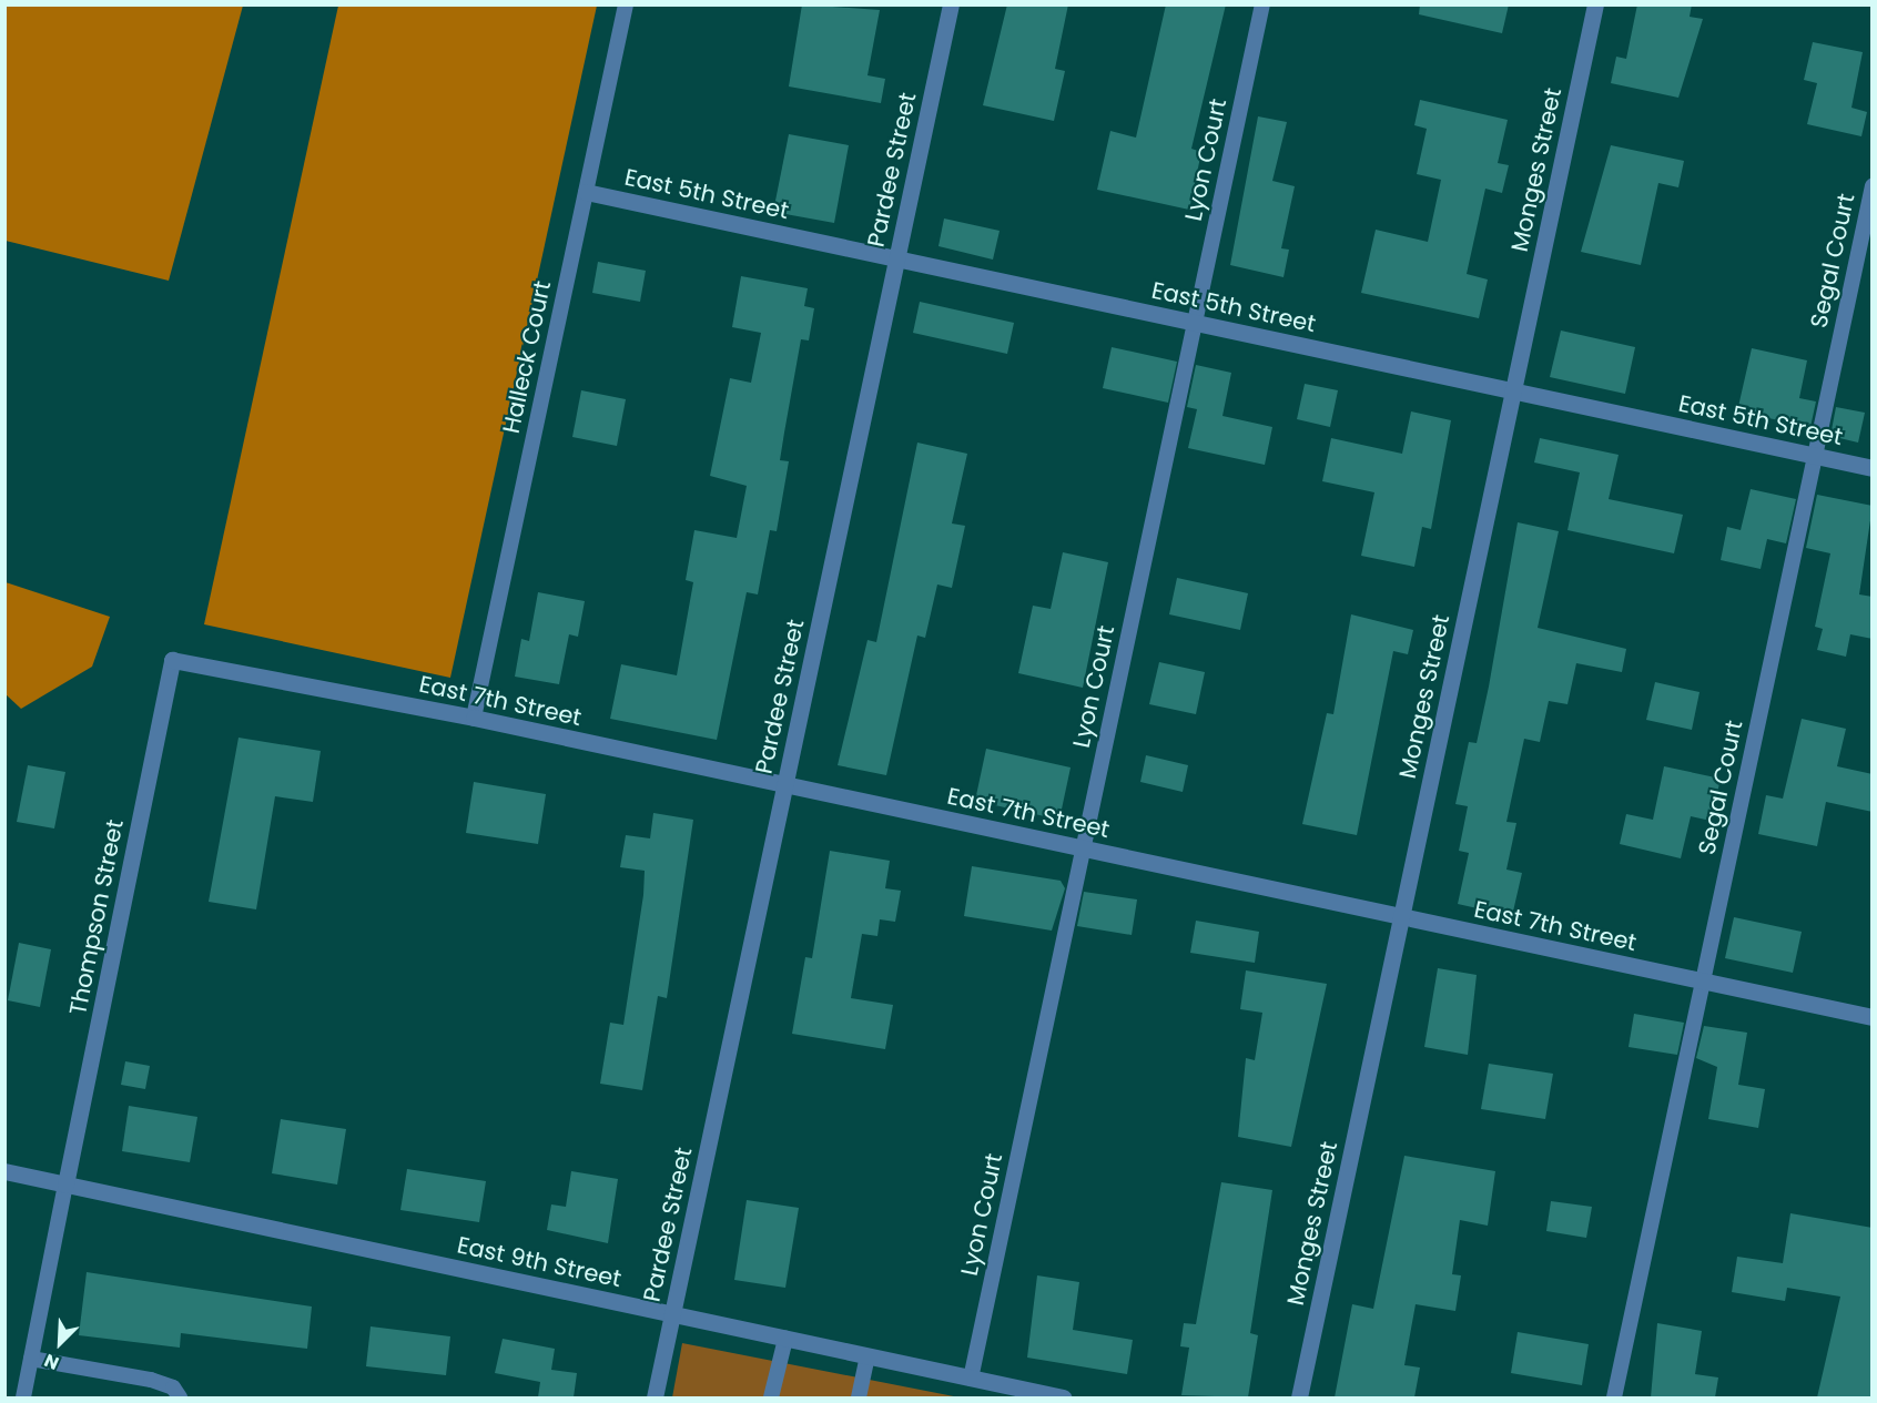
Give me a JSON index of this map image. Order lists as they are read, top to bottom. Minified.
{"streets":{"street":["Pardee Street","Monges Street","East 5th Street","East 7th Street","Thompson Street","East 9th Street"],"lane":["Lyon Court","Segal Court","Halleck Court"]},"crossings":[["Lyon Court","East 5th Street"],["Lyon Court","East 7th Street"],["Lyon Court","East 9th Street"],["Pardee Street","East 5th Street"],["Pardee Street","East 7th Street"],["Pardee Street","East 9th Street"],["Monges Street","East 5th Street"],["Monges Street","East 7th Street"],["East 5th Street","Segal Court"],["East 5th Street","Halleck Court"],["Segal Court","East 7th Street"],["Halleck Court","East 7th Street"],["East 7th Street","Thompson Street"],["Thompson Street","East 9th Street"]],"north":"bottom left"}
